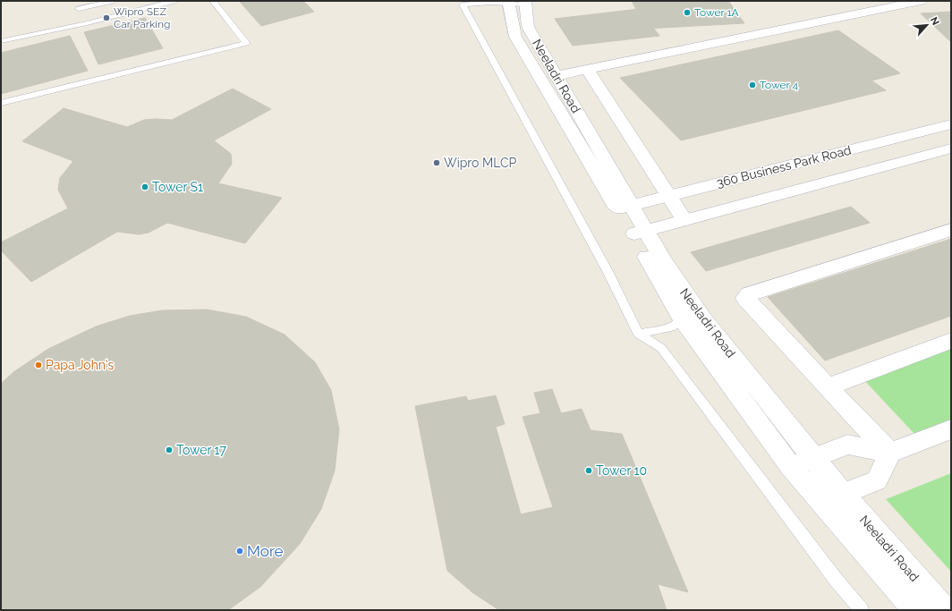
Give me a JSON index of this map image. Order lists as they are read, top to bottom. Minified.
{"streets":{"main road":["Neeladri Road","360 Business Park Road"]},"crossings":[["Neeladri Road","360 Business Park Road"]],"places":["Tower 1A","Wipro SEZ Car Parking","Tower 4","Wipro MLCP","Tower S1","Papa John's","Tower 17","Tower 10","More"],"north":"top right"}
